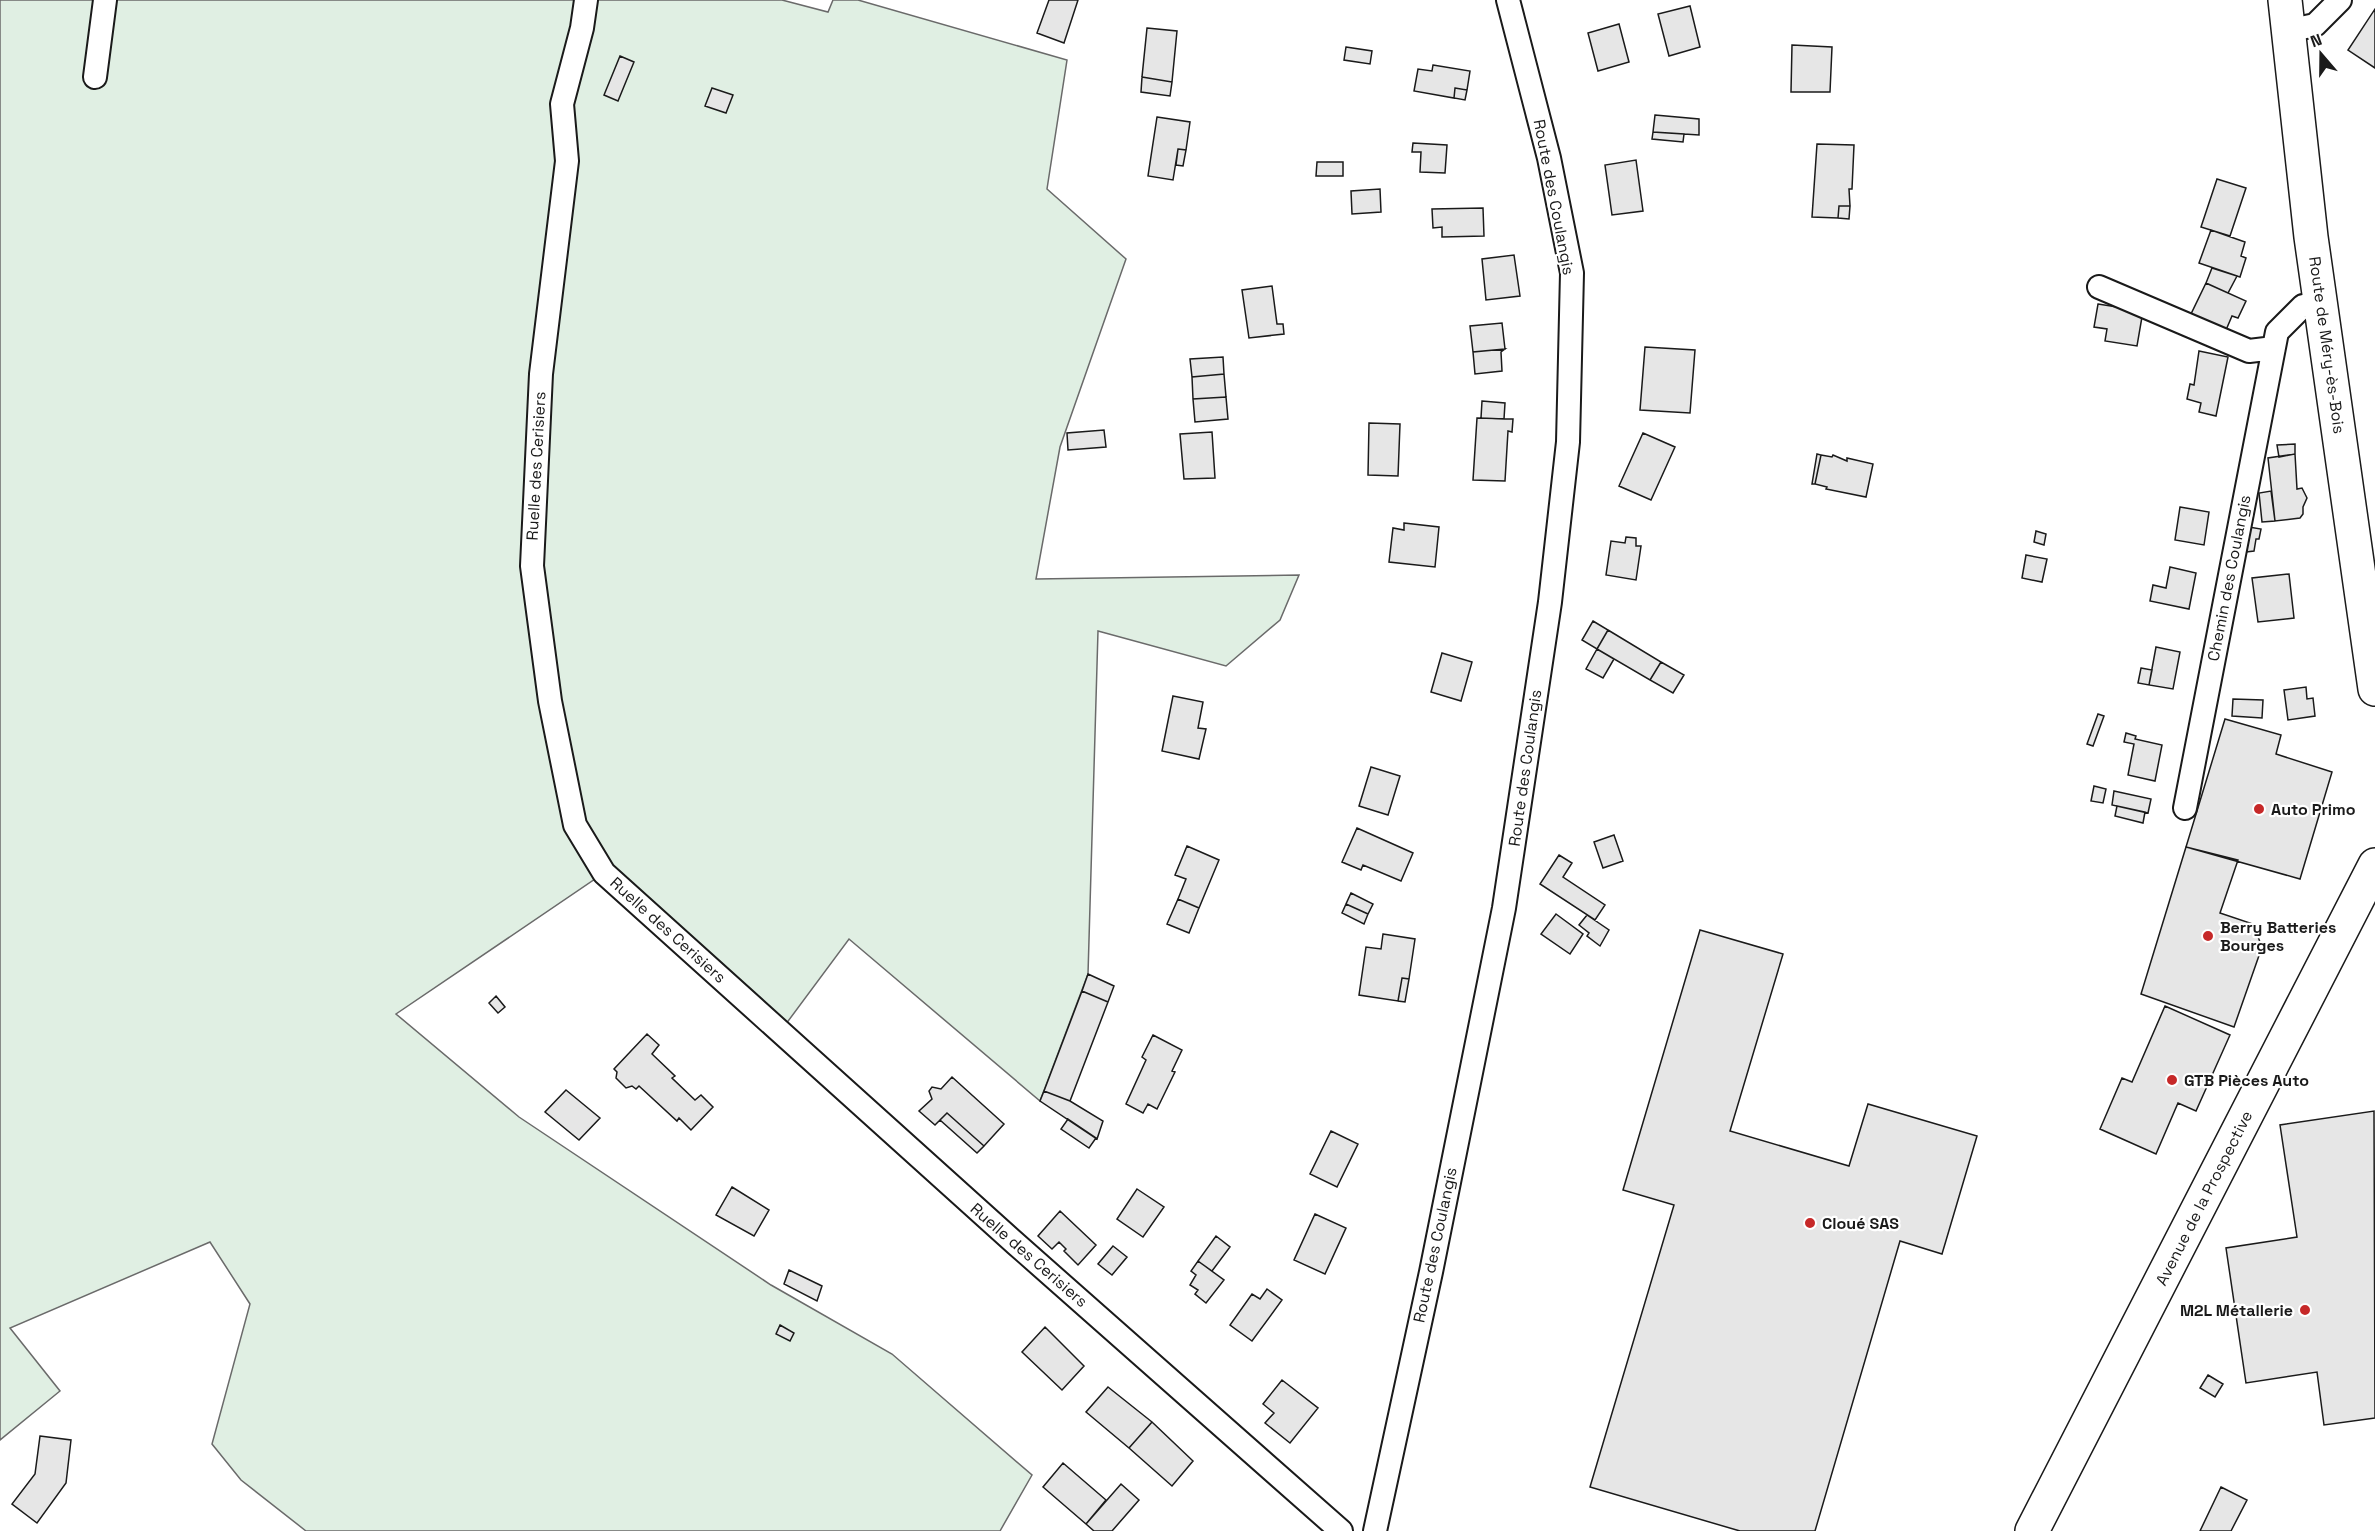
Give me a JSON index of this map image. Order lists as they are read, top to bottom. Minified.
{"streets":{"main road":["Route de Méry-ès-Bois","Avenue de la Prospective"],"street":["Route des Coulangis","Ruelle des Cerisiers","Chemin des Coulangis"]},"crossings":[["Route de Méry-ès-Bois","Chemin des Coulangis"]],"places":["Auto Primo","Berry Batteries Bourges","GTB Pièces Auto","Cloué SAS","M2L Métallerie"],"north":"top"}
